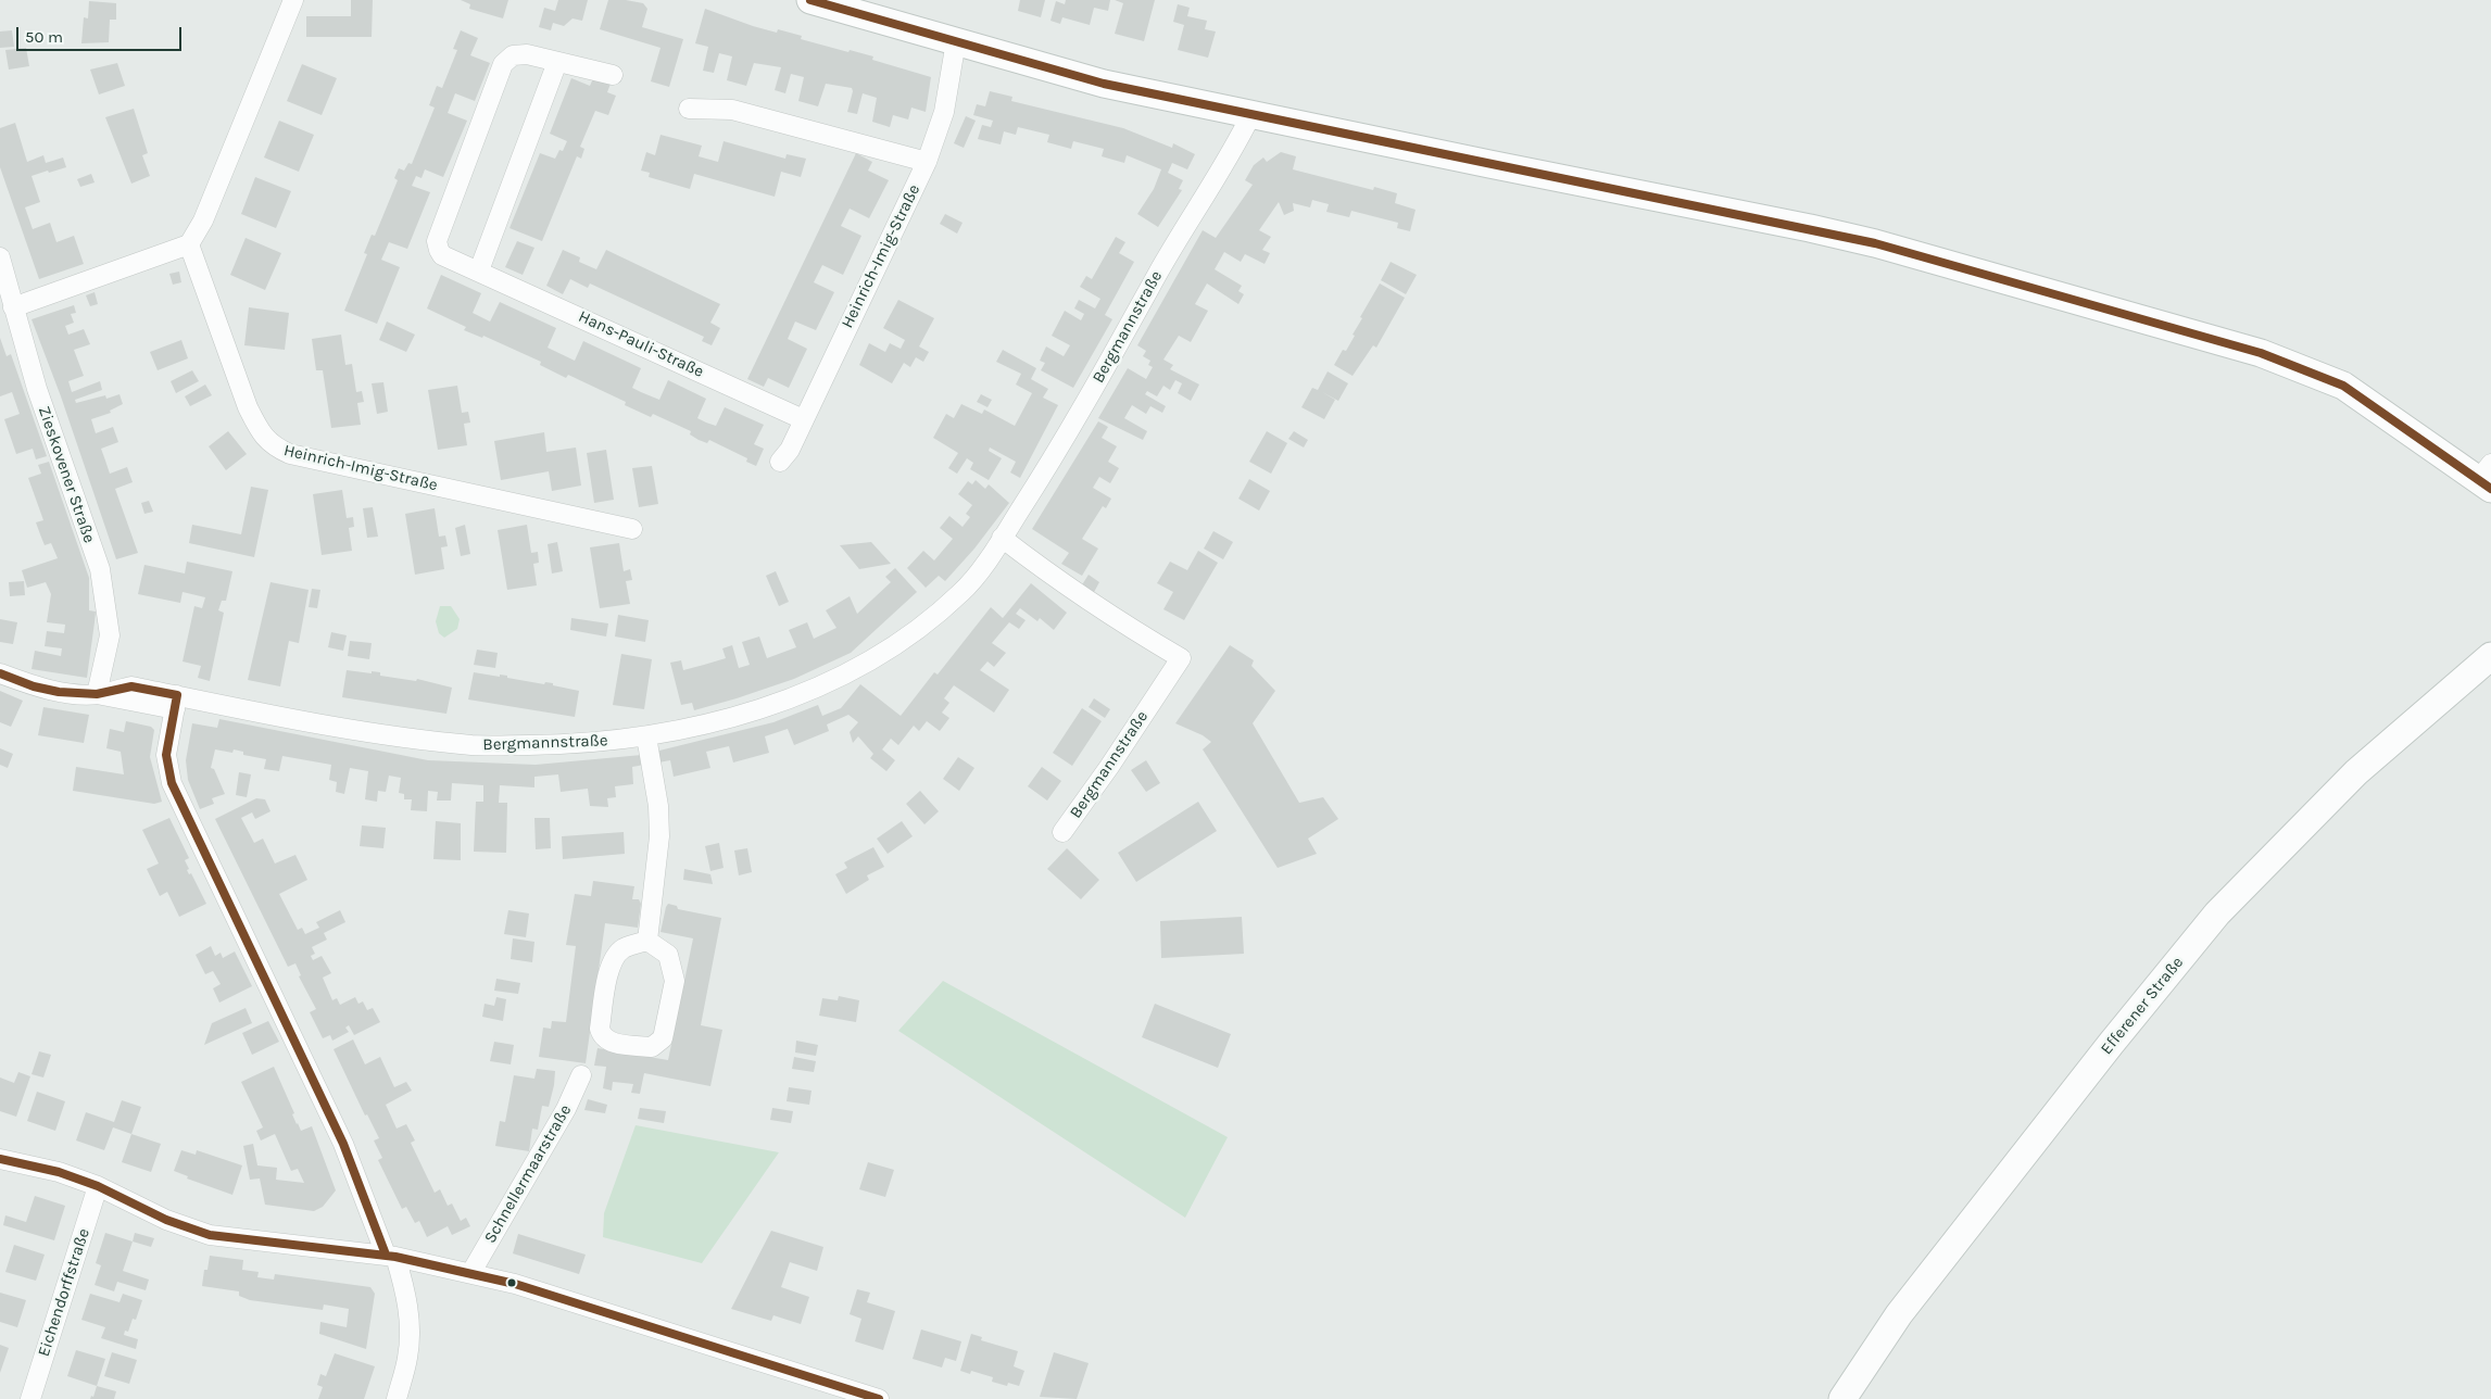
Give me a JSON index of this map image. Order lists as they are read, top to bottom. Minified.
{"streets":{"street":["Heinrich-Imig-Straße","Bergmannstraße","Hans-Pauli-Straße","Zieskovener Straße","Efferener Straße","Schnellermaarstraße","Eichendorffstraße"]},"crossings":[["Heinrich-Imig-Straße","Hans-Pauli-Straße"],["Bergmannstraße","Zieskovener Straße"]],"scale_bar":"50 m"}
